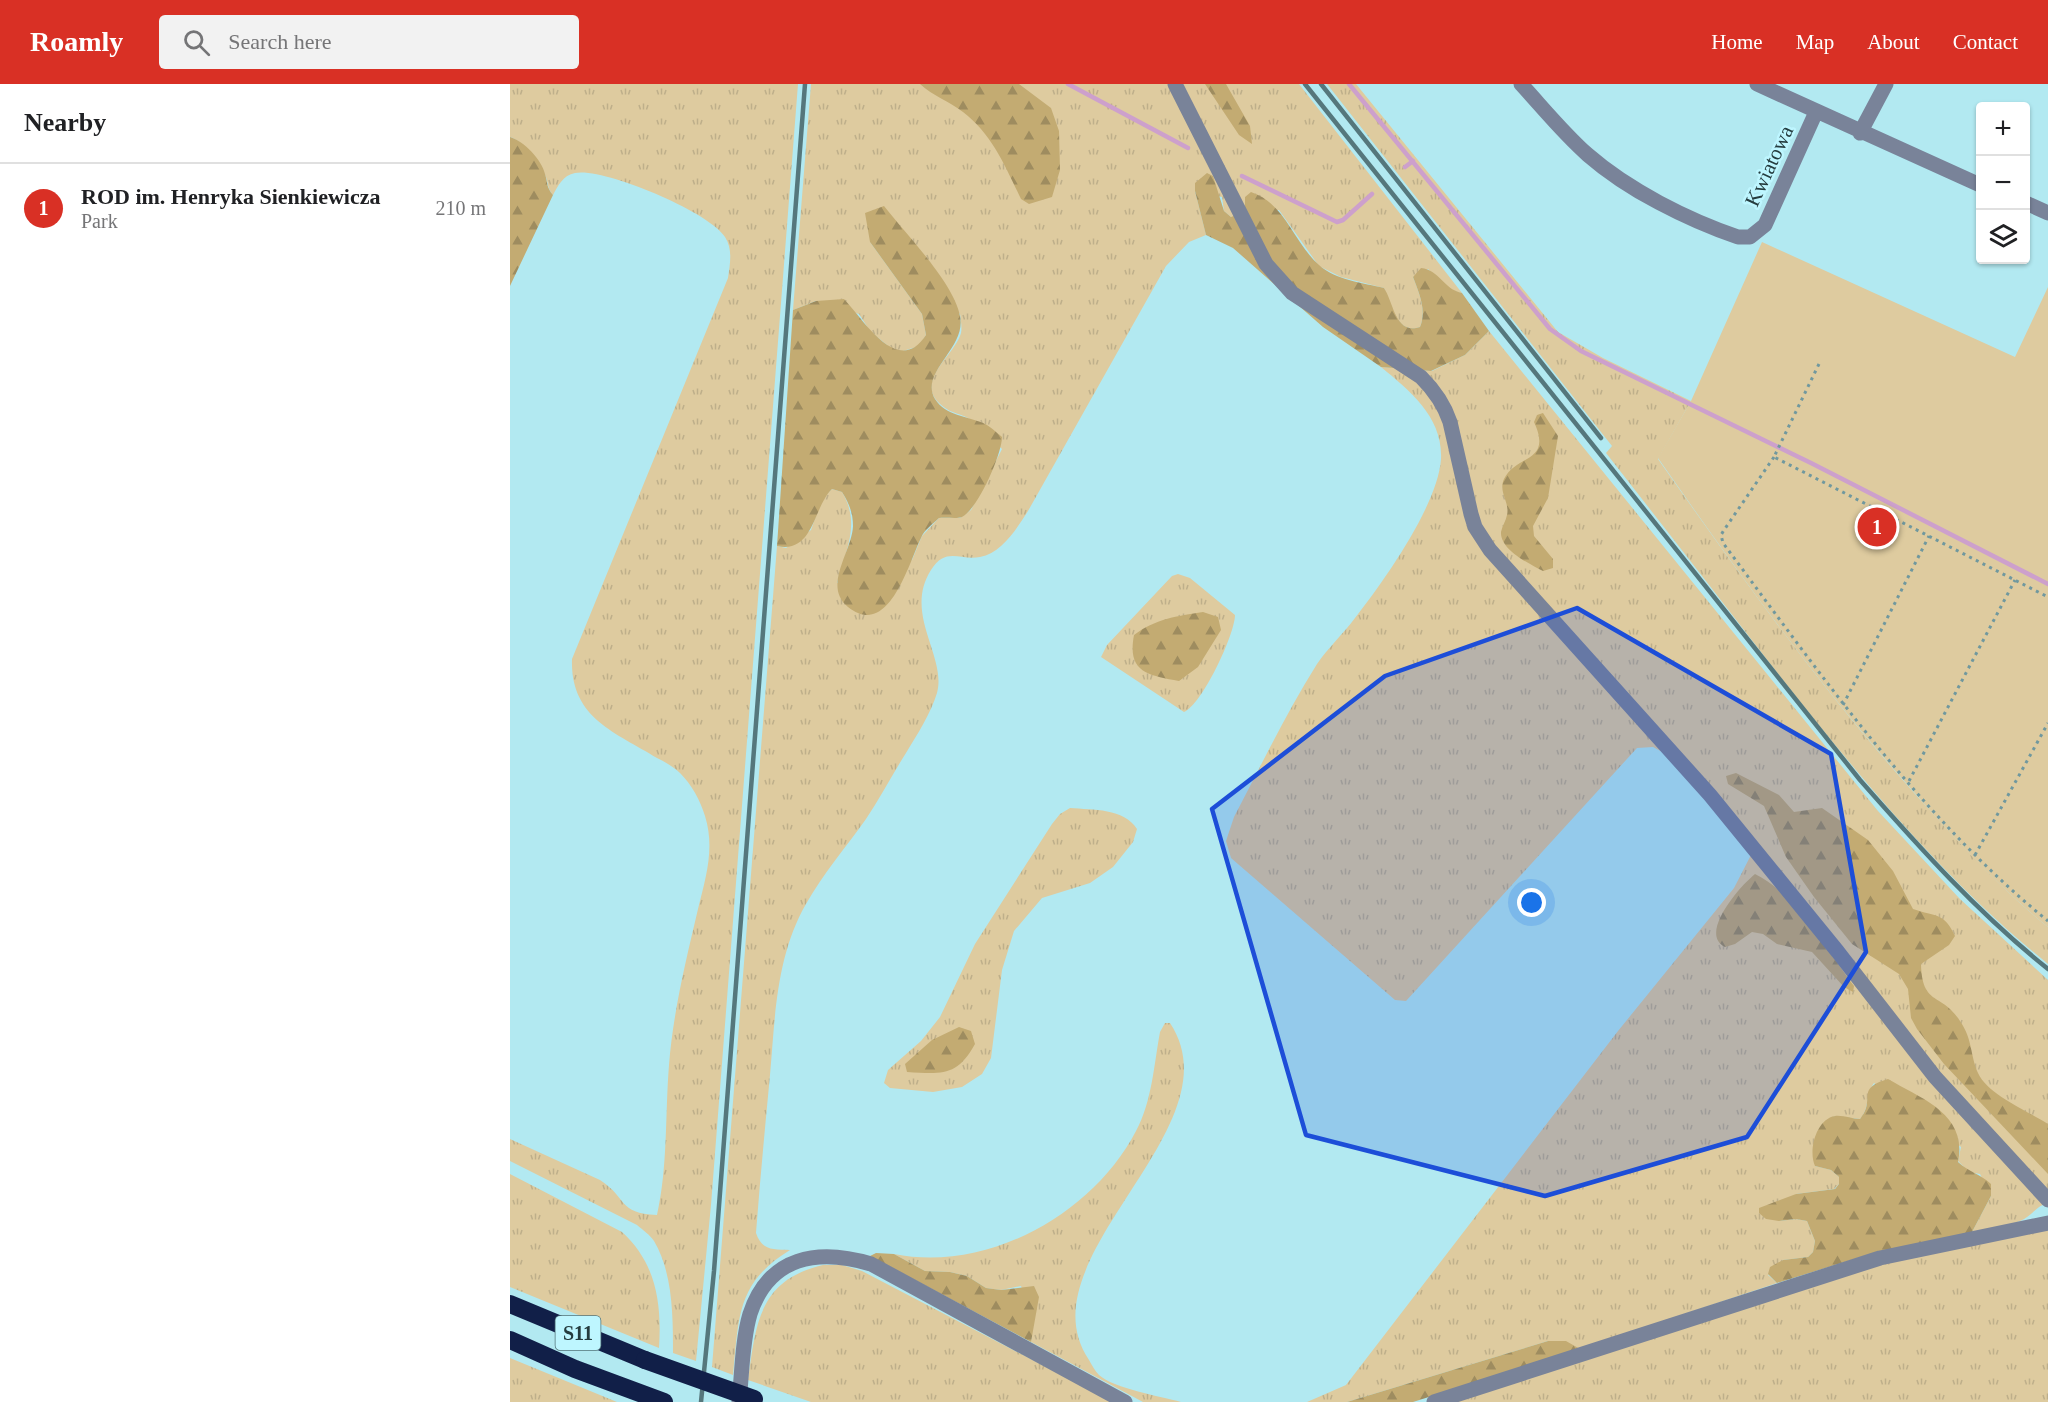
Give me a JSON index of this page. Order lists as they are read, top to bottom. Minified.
{"streets":{"highway":["S11"],"street":["Kwiatowa"]},"page":{"header":"Roamly","search":"Search here","nav":["Home","Map","About","Contact"],"heading":"Nearby","map_buttons":["+","−"],"list":[{"mark":"1","name":"ROD im. Henryka Sienkiewicza","note":"Park","value":"210 m"}],"pins":"1"}}
